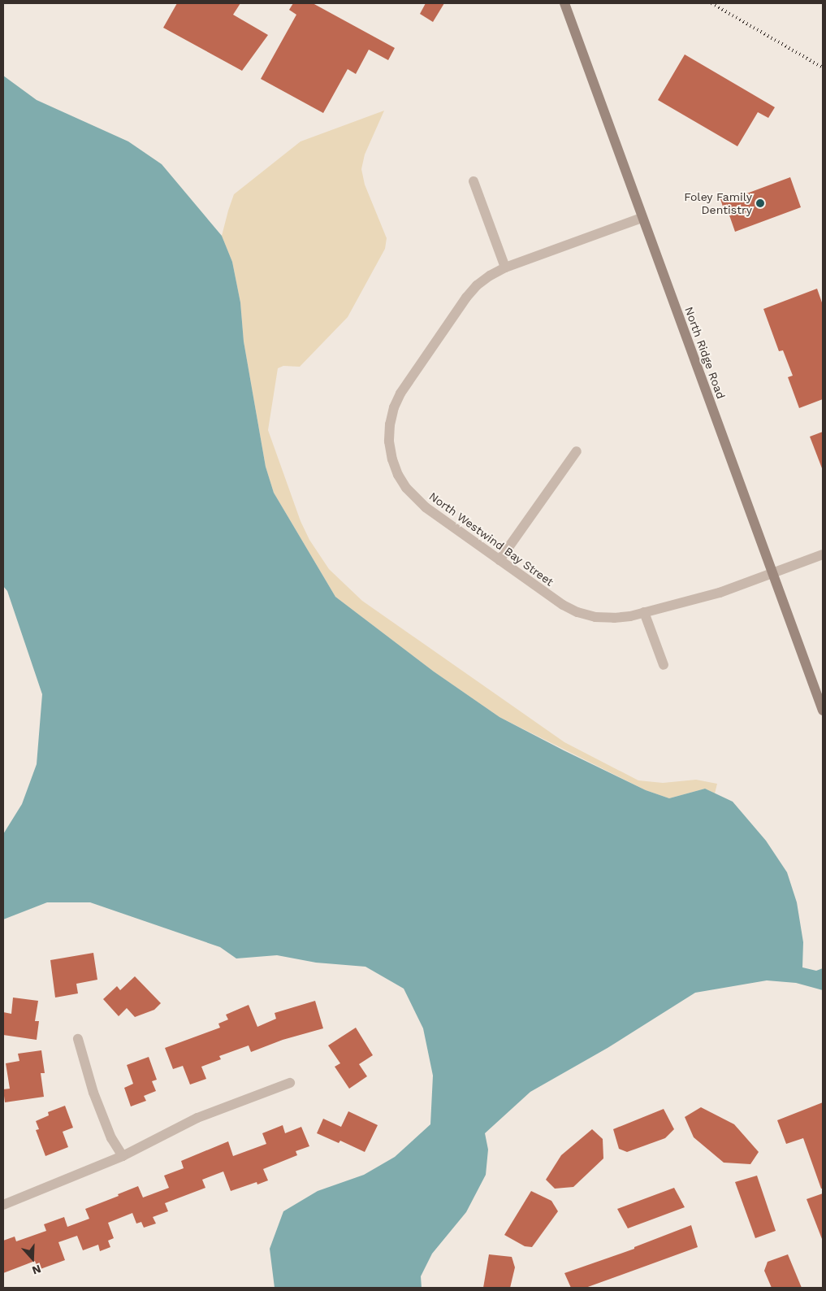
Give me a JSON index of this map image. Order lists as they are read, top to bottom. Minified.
{"streets":{"main road":["North Ridge Road"],"street":["North Westwind Bay Street"]},"crossings":[["North Ridge Road","North Westwind Bay Street"]],"places":["Foley Family Dentistry"],"north":"bottom"}
